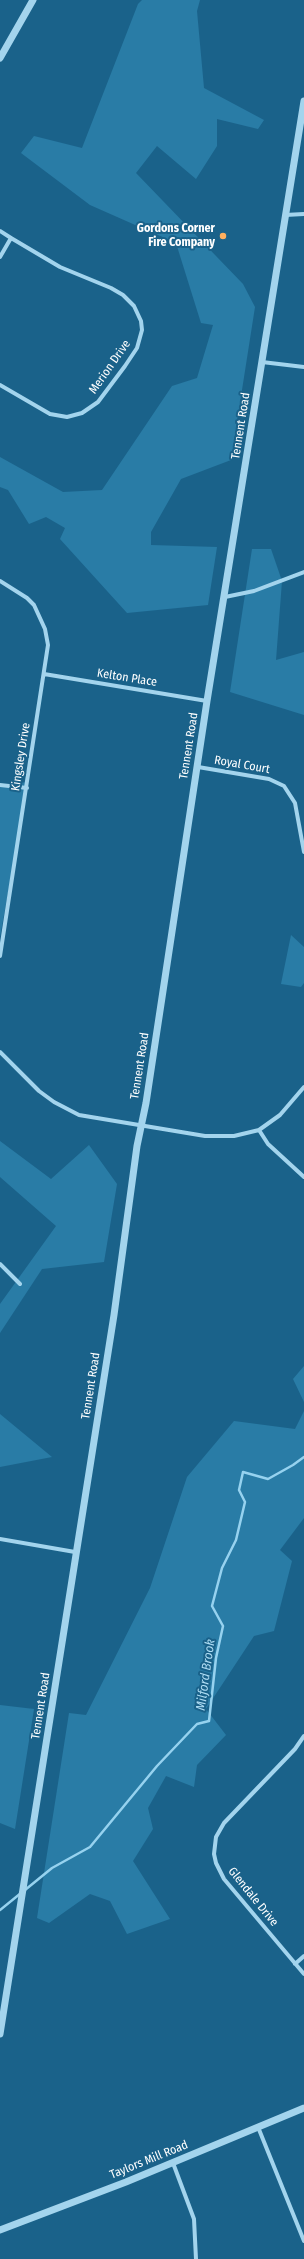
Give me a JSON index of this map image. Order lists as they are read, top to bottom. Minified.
{"streets":{"street":["Merion Drive","Tennent Road","Kelton Place","Kingsley Drive","Royal Court","Glendale Drive","Taylors Mill Road"]},"crossings":[["Tennent Road","Kelton Place"],["Tennent Road","Royal Court"],["Kelton Place","Kingsley Drive"]],"water":["Milford Brook"],"places":["Gordons Corner Fire Company"]}
